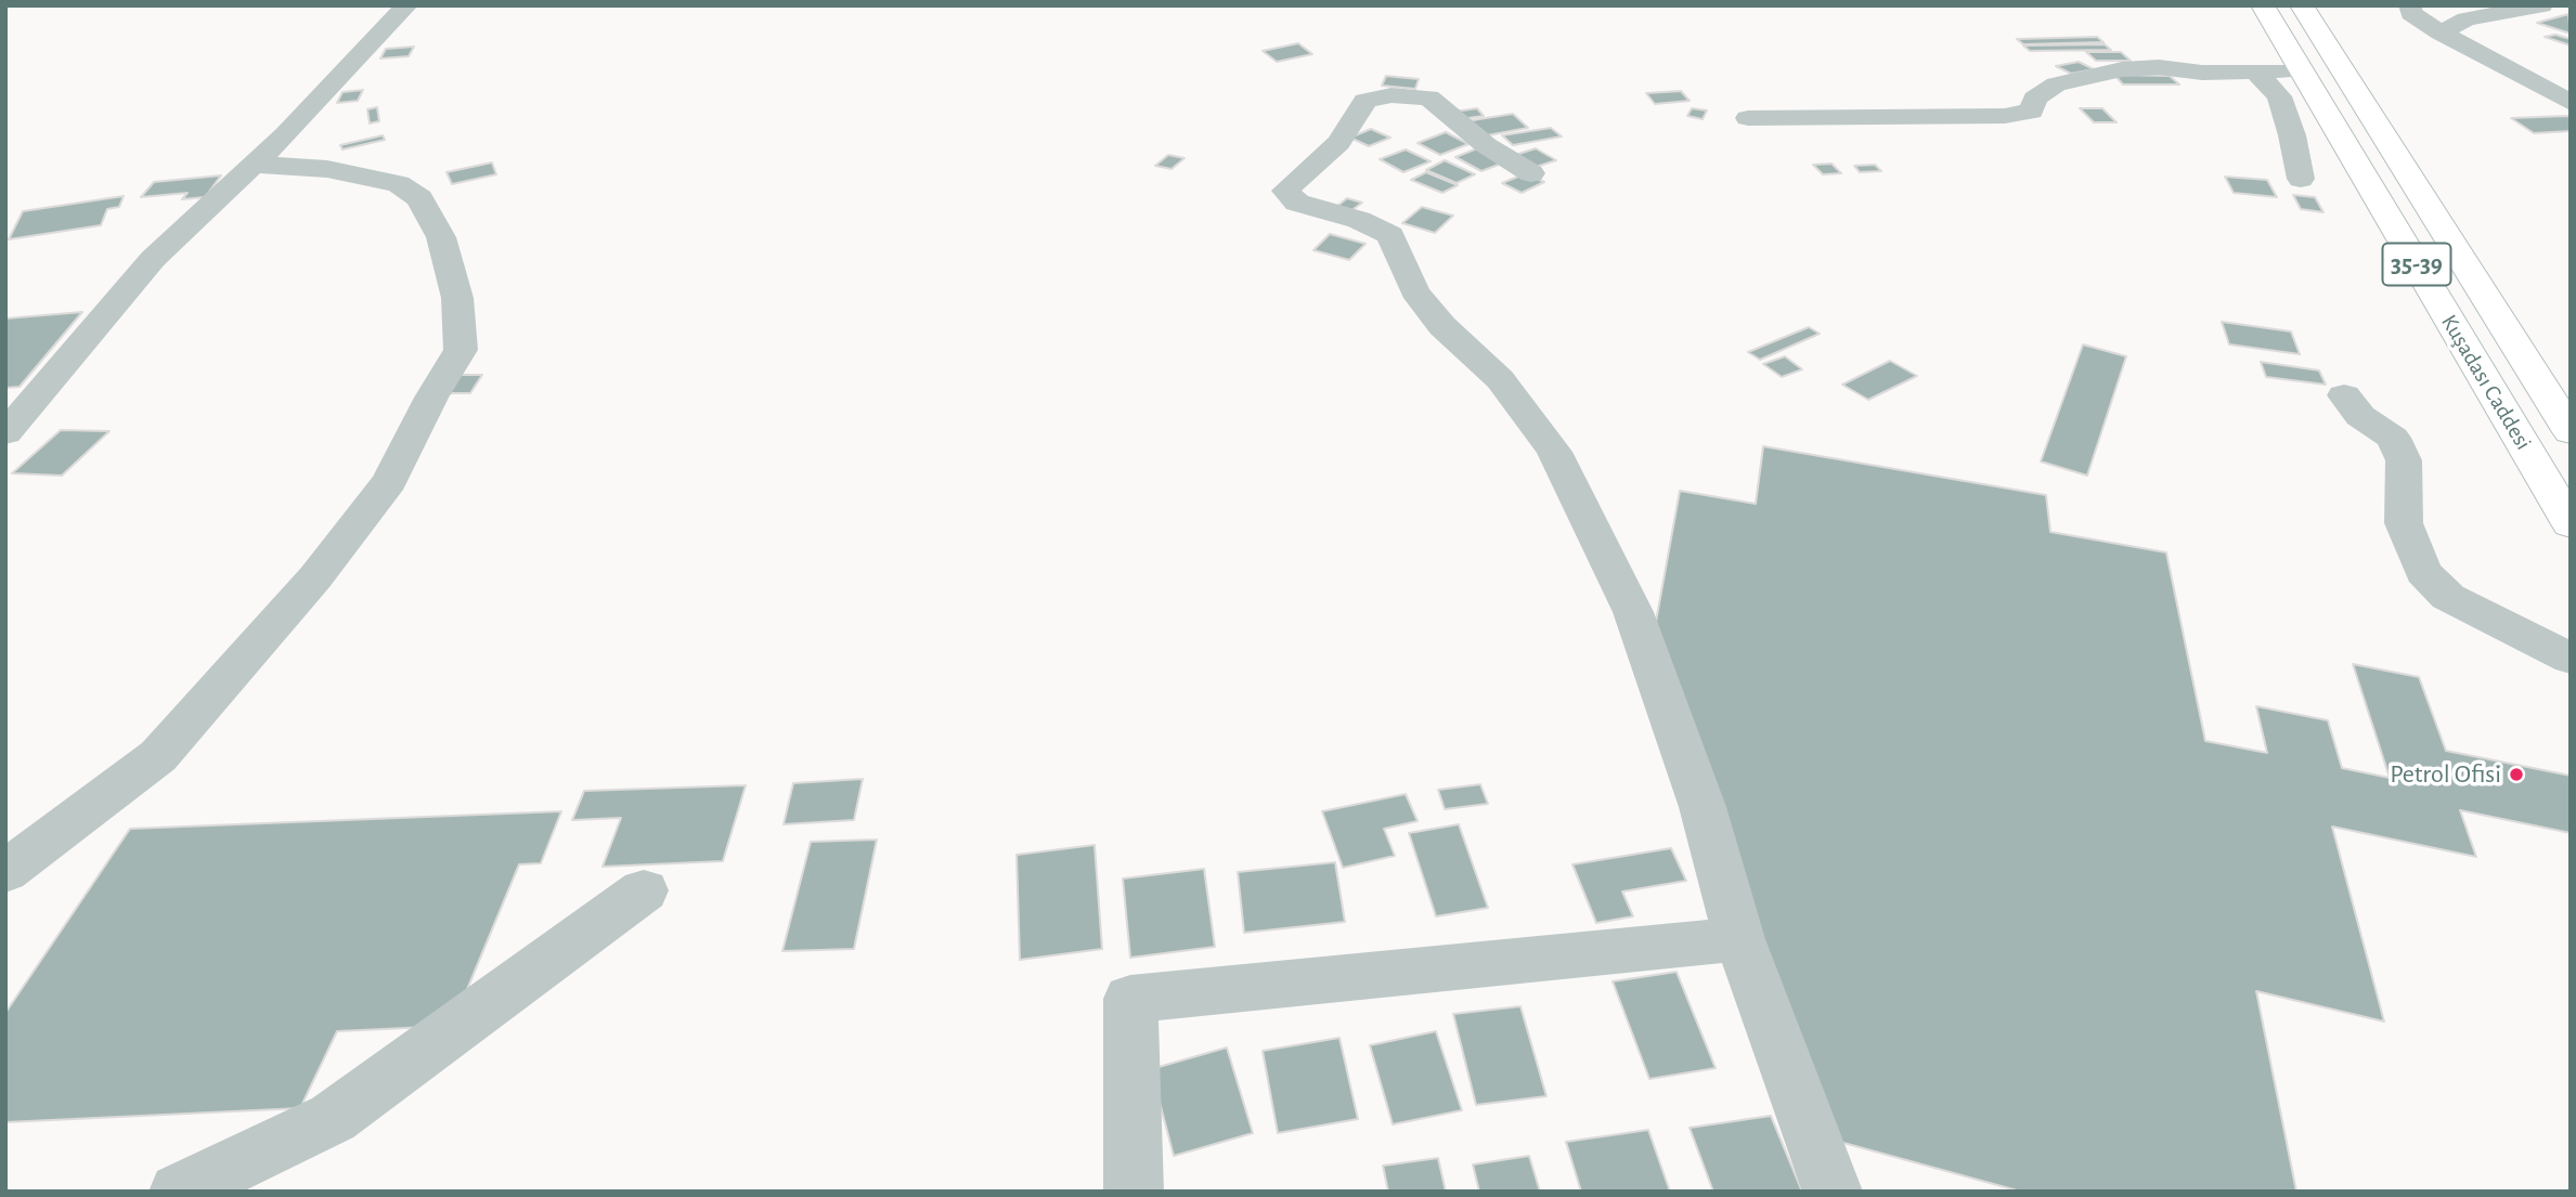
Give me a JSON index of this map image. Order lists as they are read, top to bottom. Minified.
{"streets":{"main road":["35-39","Kuşadası Caddesi"]},"places":["Petrol Ofisi"]}
